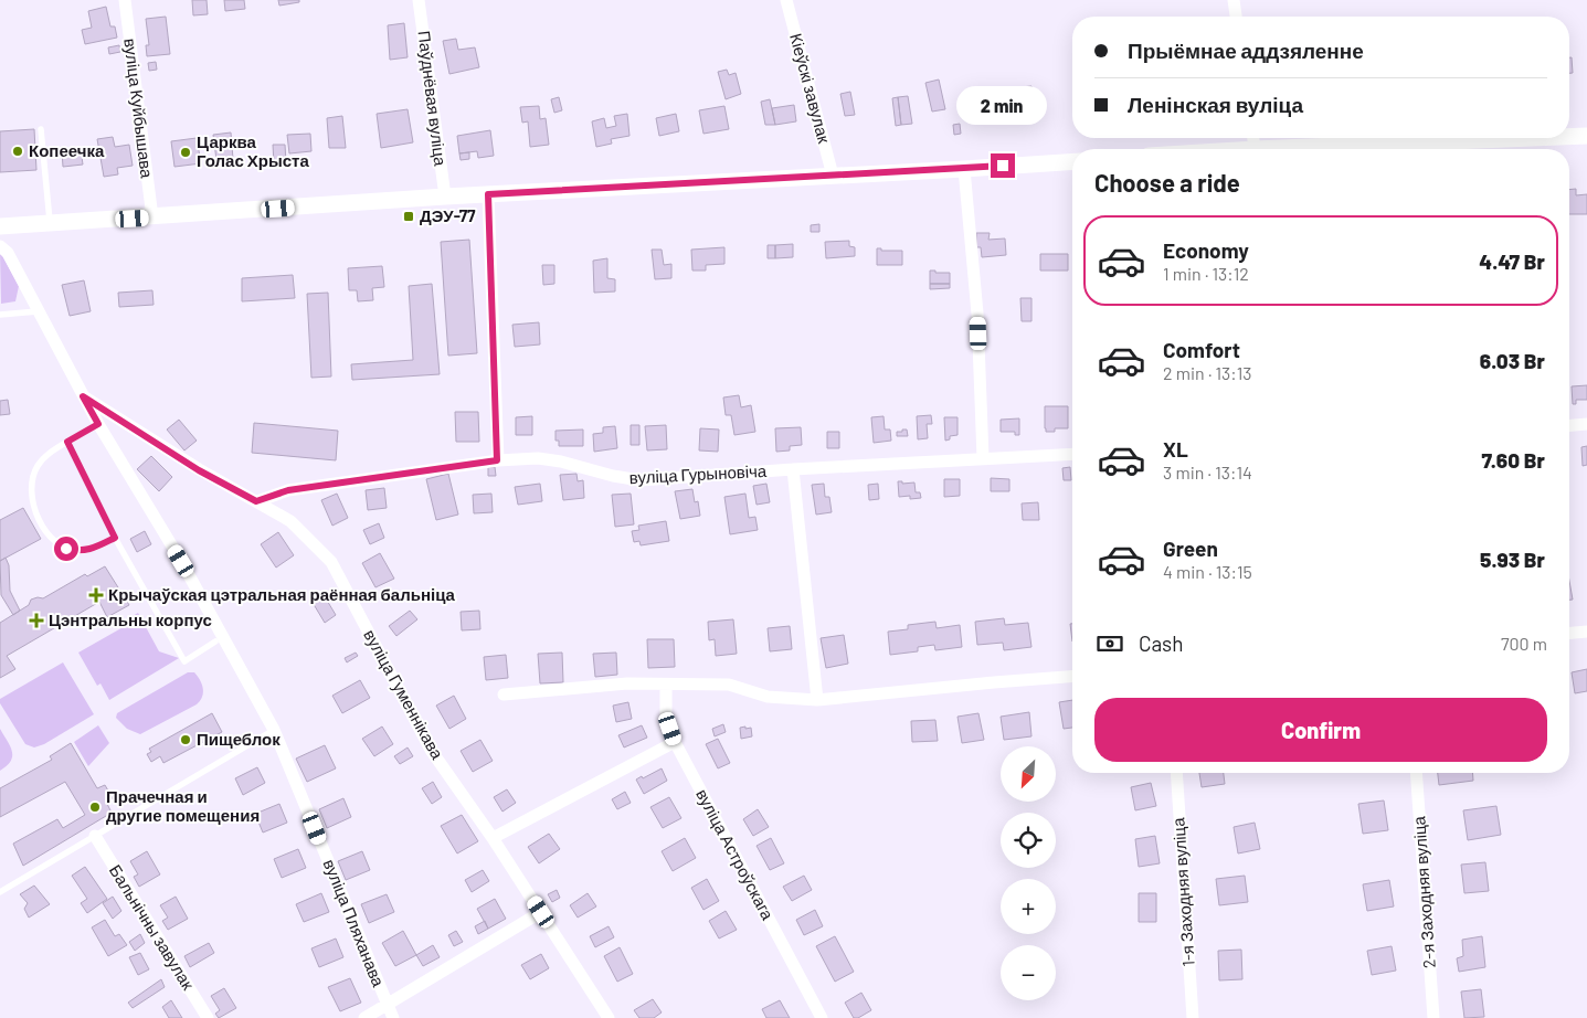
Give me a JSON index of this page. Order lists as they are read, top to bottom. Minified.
{"streets":{"street":["Кіеўскі завулак","Паўднёвая вуліца","вуліца Куйбышава","вуліца Гурыновіча","вуліца Гуменнікава","вуліца Астроўскага","1-я Заходняя вуліца","2-я Заходняя вуліца","вуліца Пляханава","Бальнічны завулак"]},"crossings":[["вуліца Гурыновіча","вуліца Гуменнікава"],["вуліца Гуменнікава","вуліца Пляханава"]],"places":{"other":["Копеечка","Царква Голас Хрыста","Пищеблок","Прачечная и другие помещения"],"transit":["ДЭУ-77"],"health":["Крычаўская цэтральная раённая бальніца","Цэнтральны корпус"]},"north":"bottom left","page":{"banner":["Прыёмнае аддзяленне","Ленінская вуліца"],"bubble":"2 min","heading":"Choose a ride","list":[{"name":"Economy","note":"1 min · 13:12","value":"4.47 Br"},{"name":"Comfort","note":"2 min · 13:13","value":"6.03 Br"},{"name":"XL","note":"3 min · 13:14","value":"7.60 Br"},{"name":"Green","note":"4 min · 13:15","value":"5.93 Br"}],"pay":["Cash","700 m"],"buttons":"Confirm","map_buttons":["+","−"]}}
